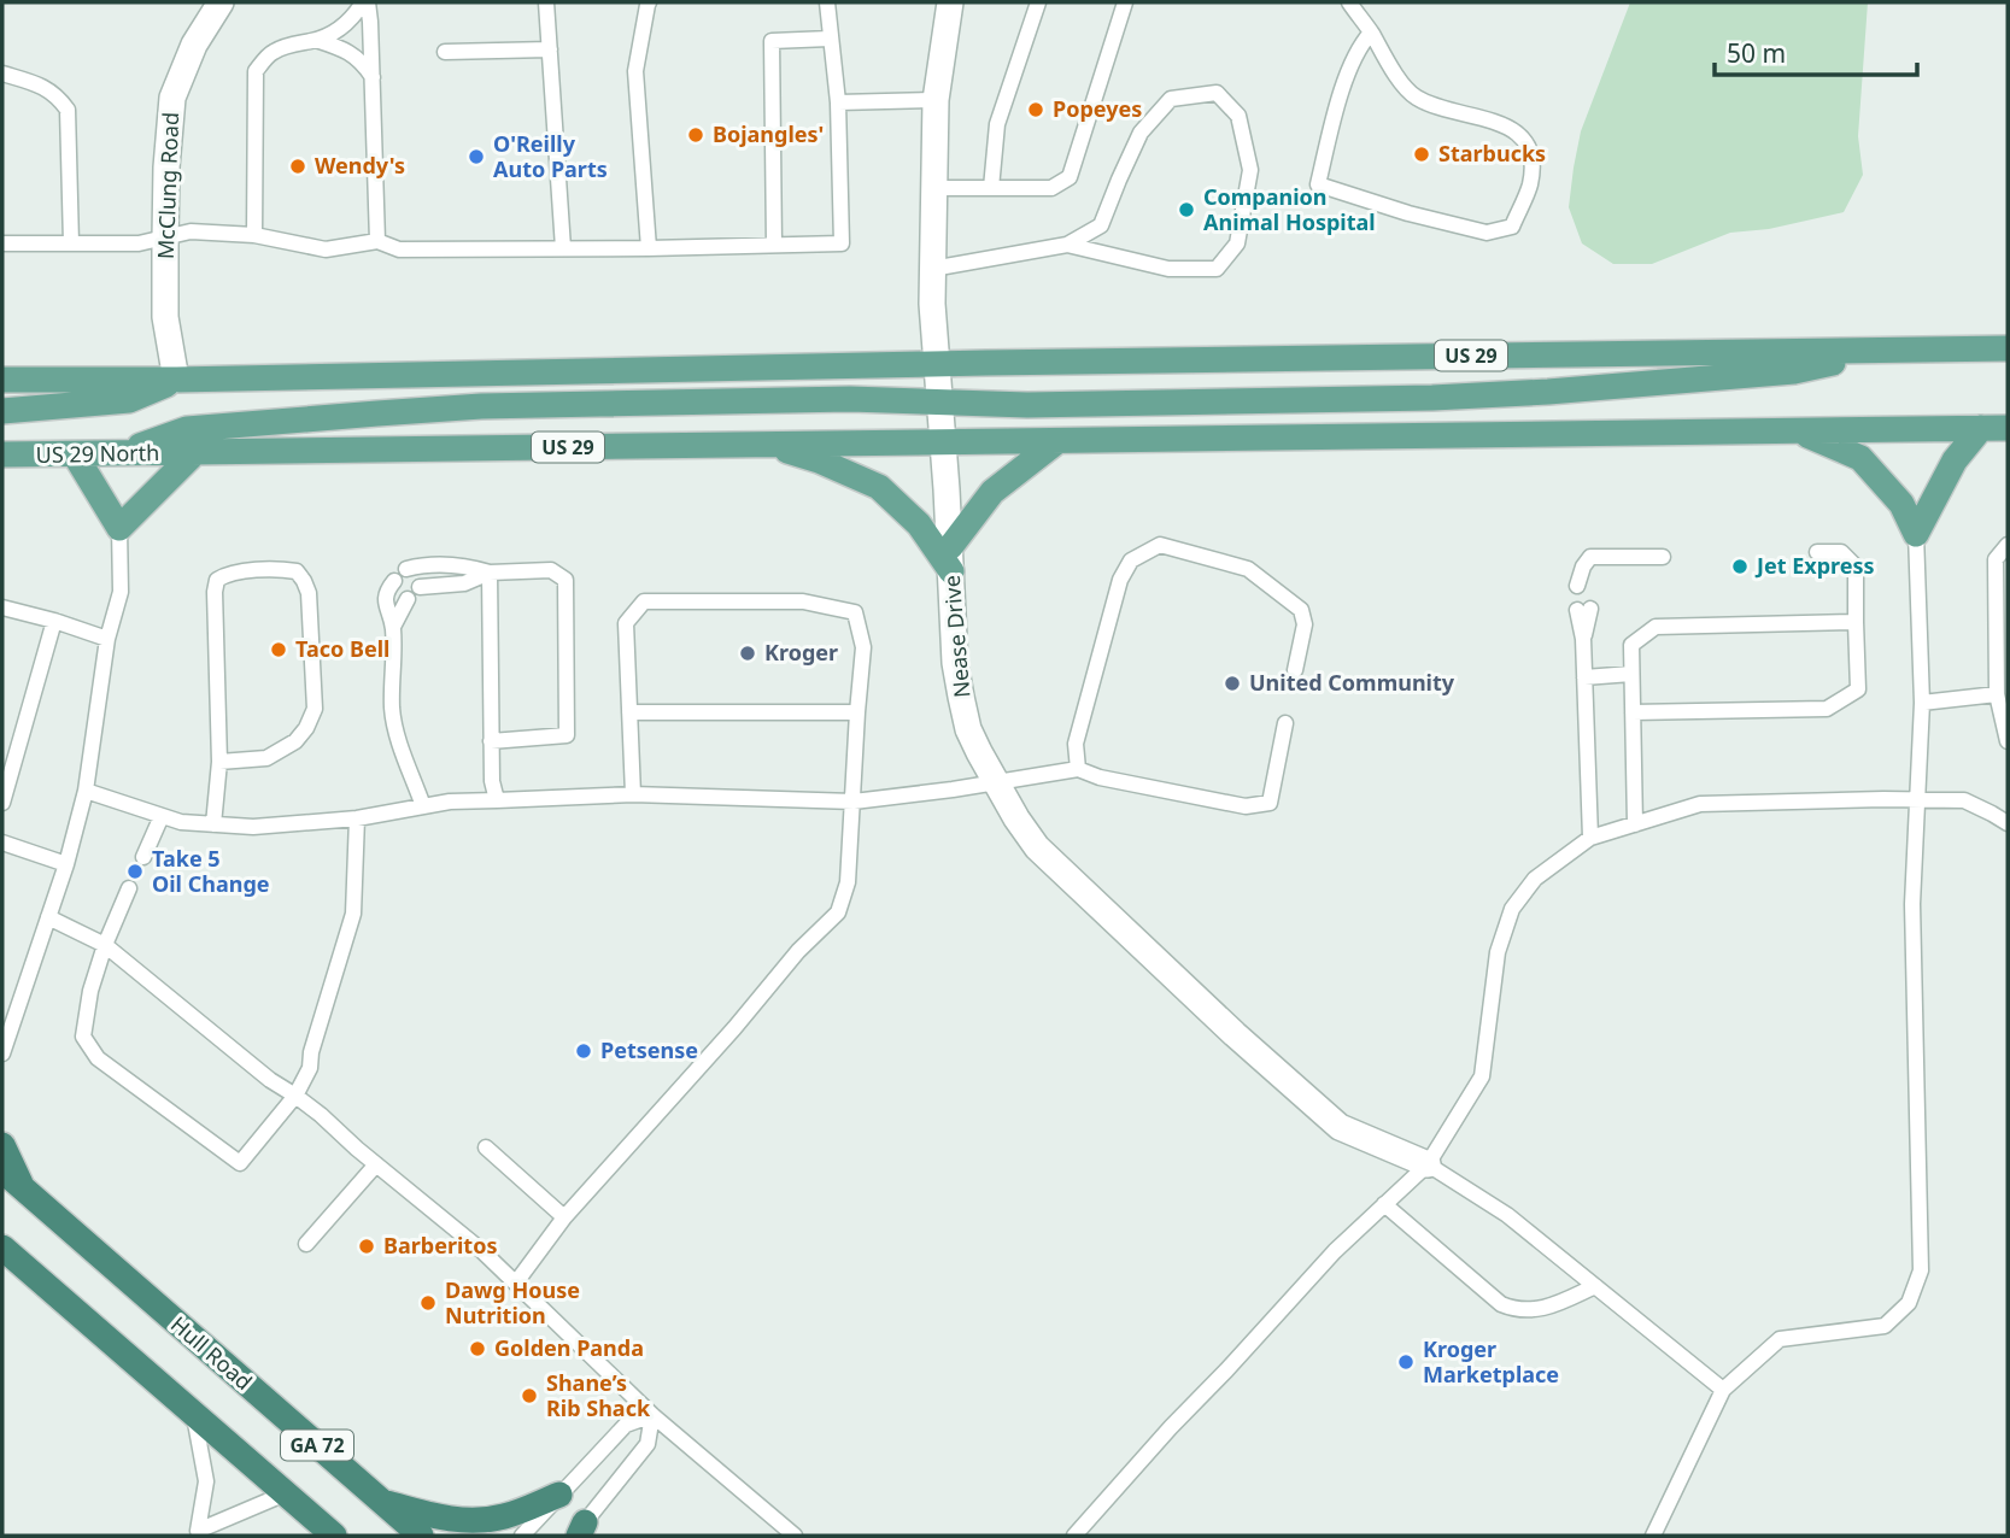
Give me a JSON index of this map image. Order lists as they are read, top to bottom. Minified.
{"streets":{"highway":["Hull Road","GA 72"],"main road":["US 29","US 29 North"],"street":["McClung Road","Nease Drive"]},"crossings":[["McClung Road","US 29"],["US 29","US 29 North"],["US 29","Nease Drive"]],"places":["Popeyes","Bojangles'","Starbucks","O'Reilly Auto Parts","Wendy's","Companion Animal Hospital","Jet Express","Taco Bell","Kroger","United Community","Take 5 Oil Change","Petsense","Barberitos","Dawg House Nutrition","Golden Panda","Kroger Marketplace","Shane’s Rib Shack"],"scale_bar":"50 m"}
